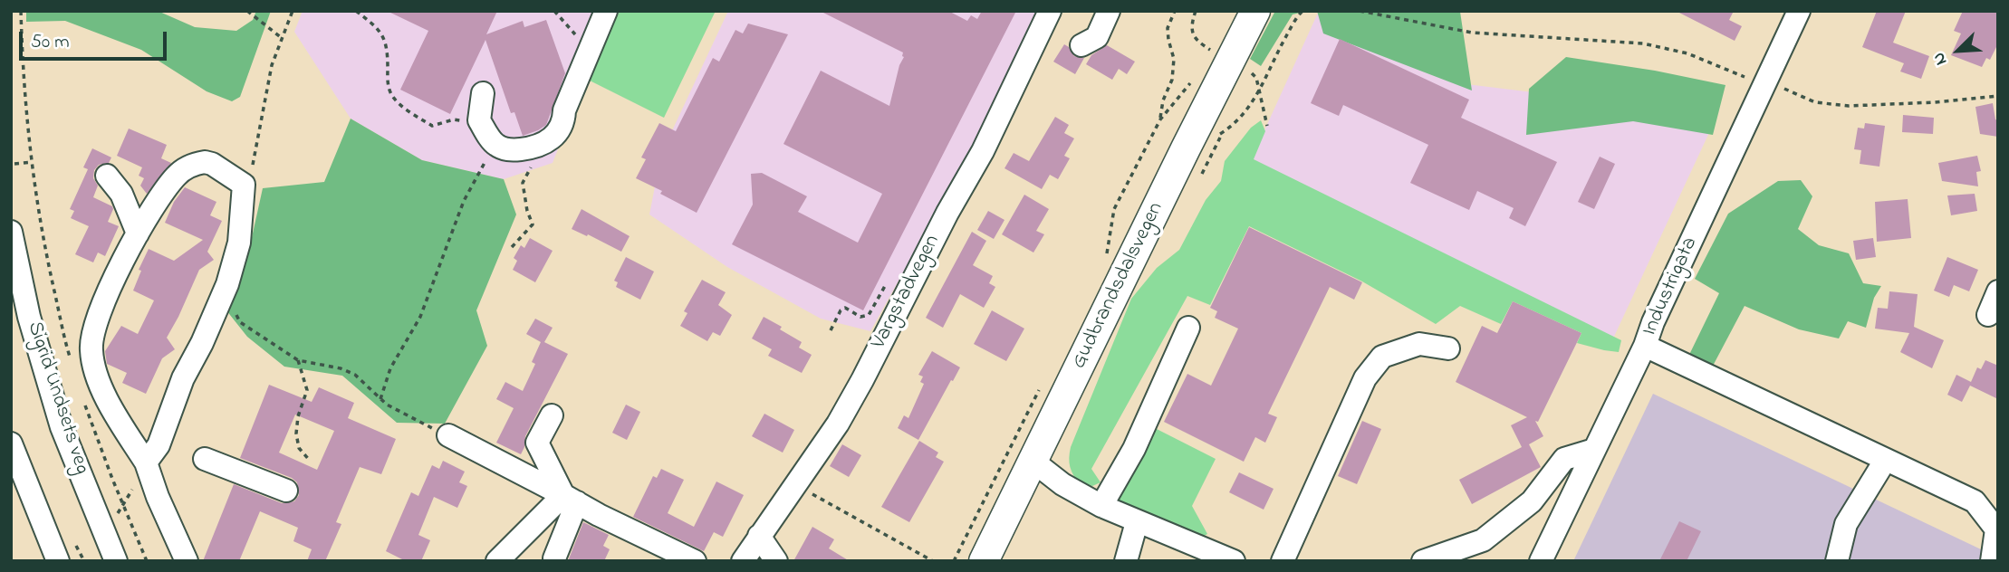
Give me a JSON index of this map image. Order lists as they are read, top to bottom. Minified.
{"streets":{"main road":["Gudbrandsdalsvegen"],"street":["Industrigata","Vargstadvegen","Sigrid Undsets veg"]},"scale_bar":"50 m","north":"bottom left"}
